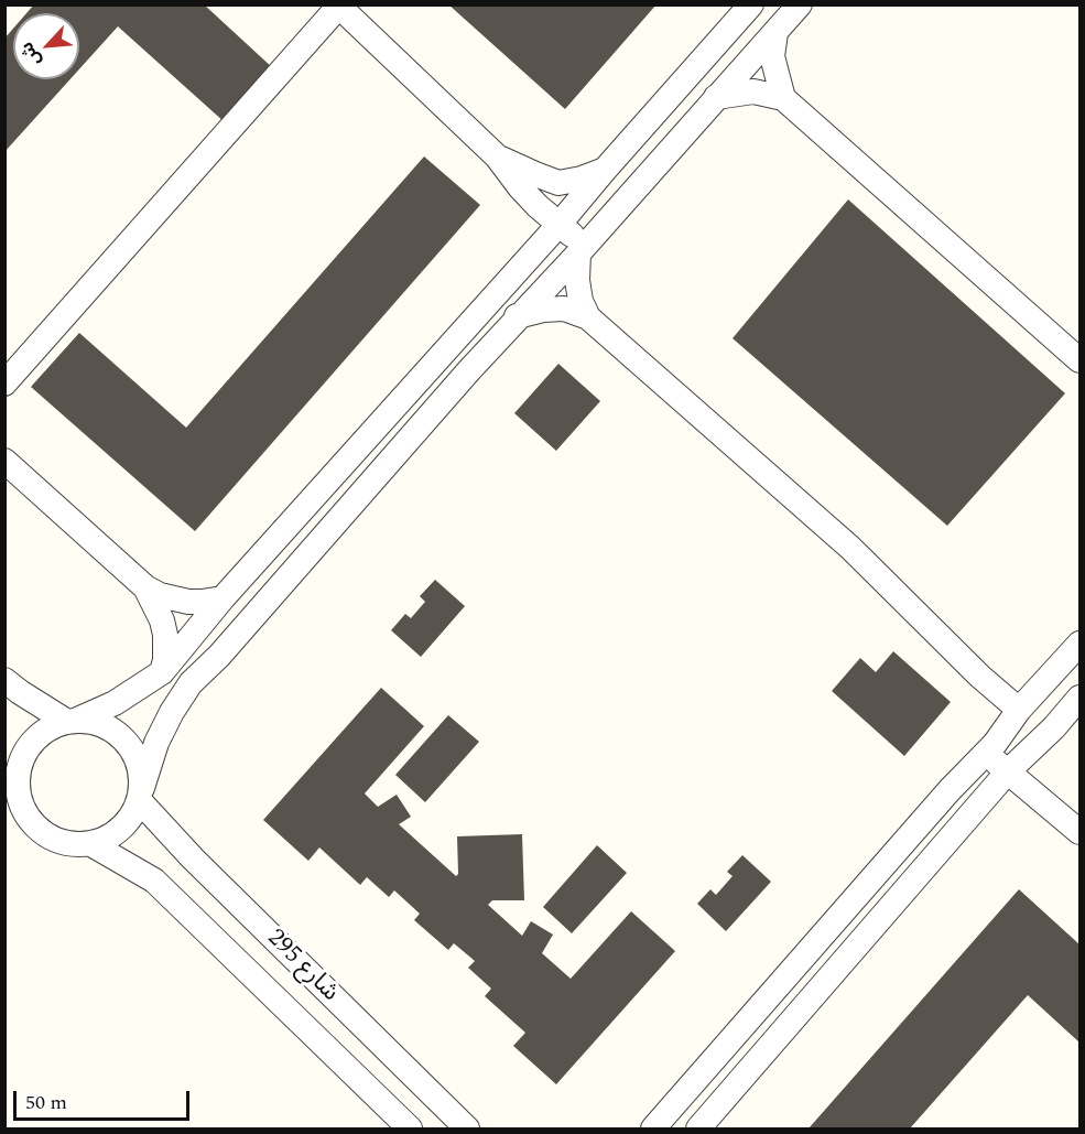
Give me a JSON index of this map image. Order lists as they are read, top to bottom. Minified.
{"streets":{"street":["شارع 295"]},"scale_bar":"50 m","north":"bottom left"}
